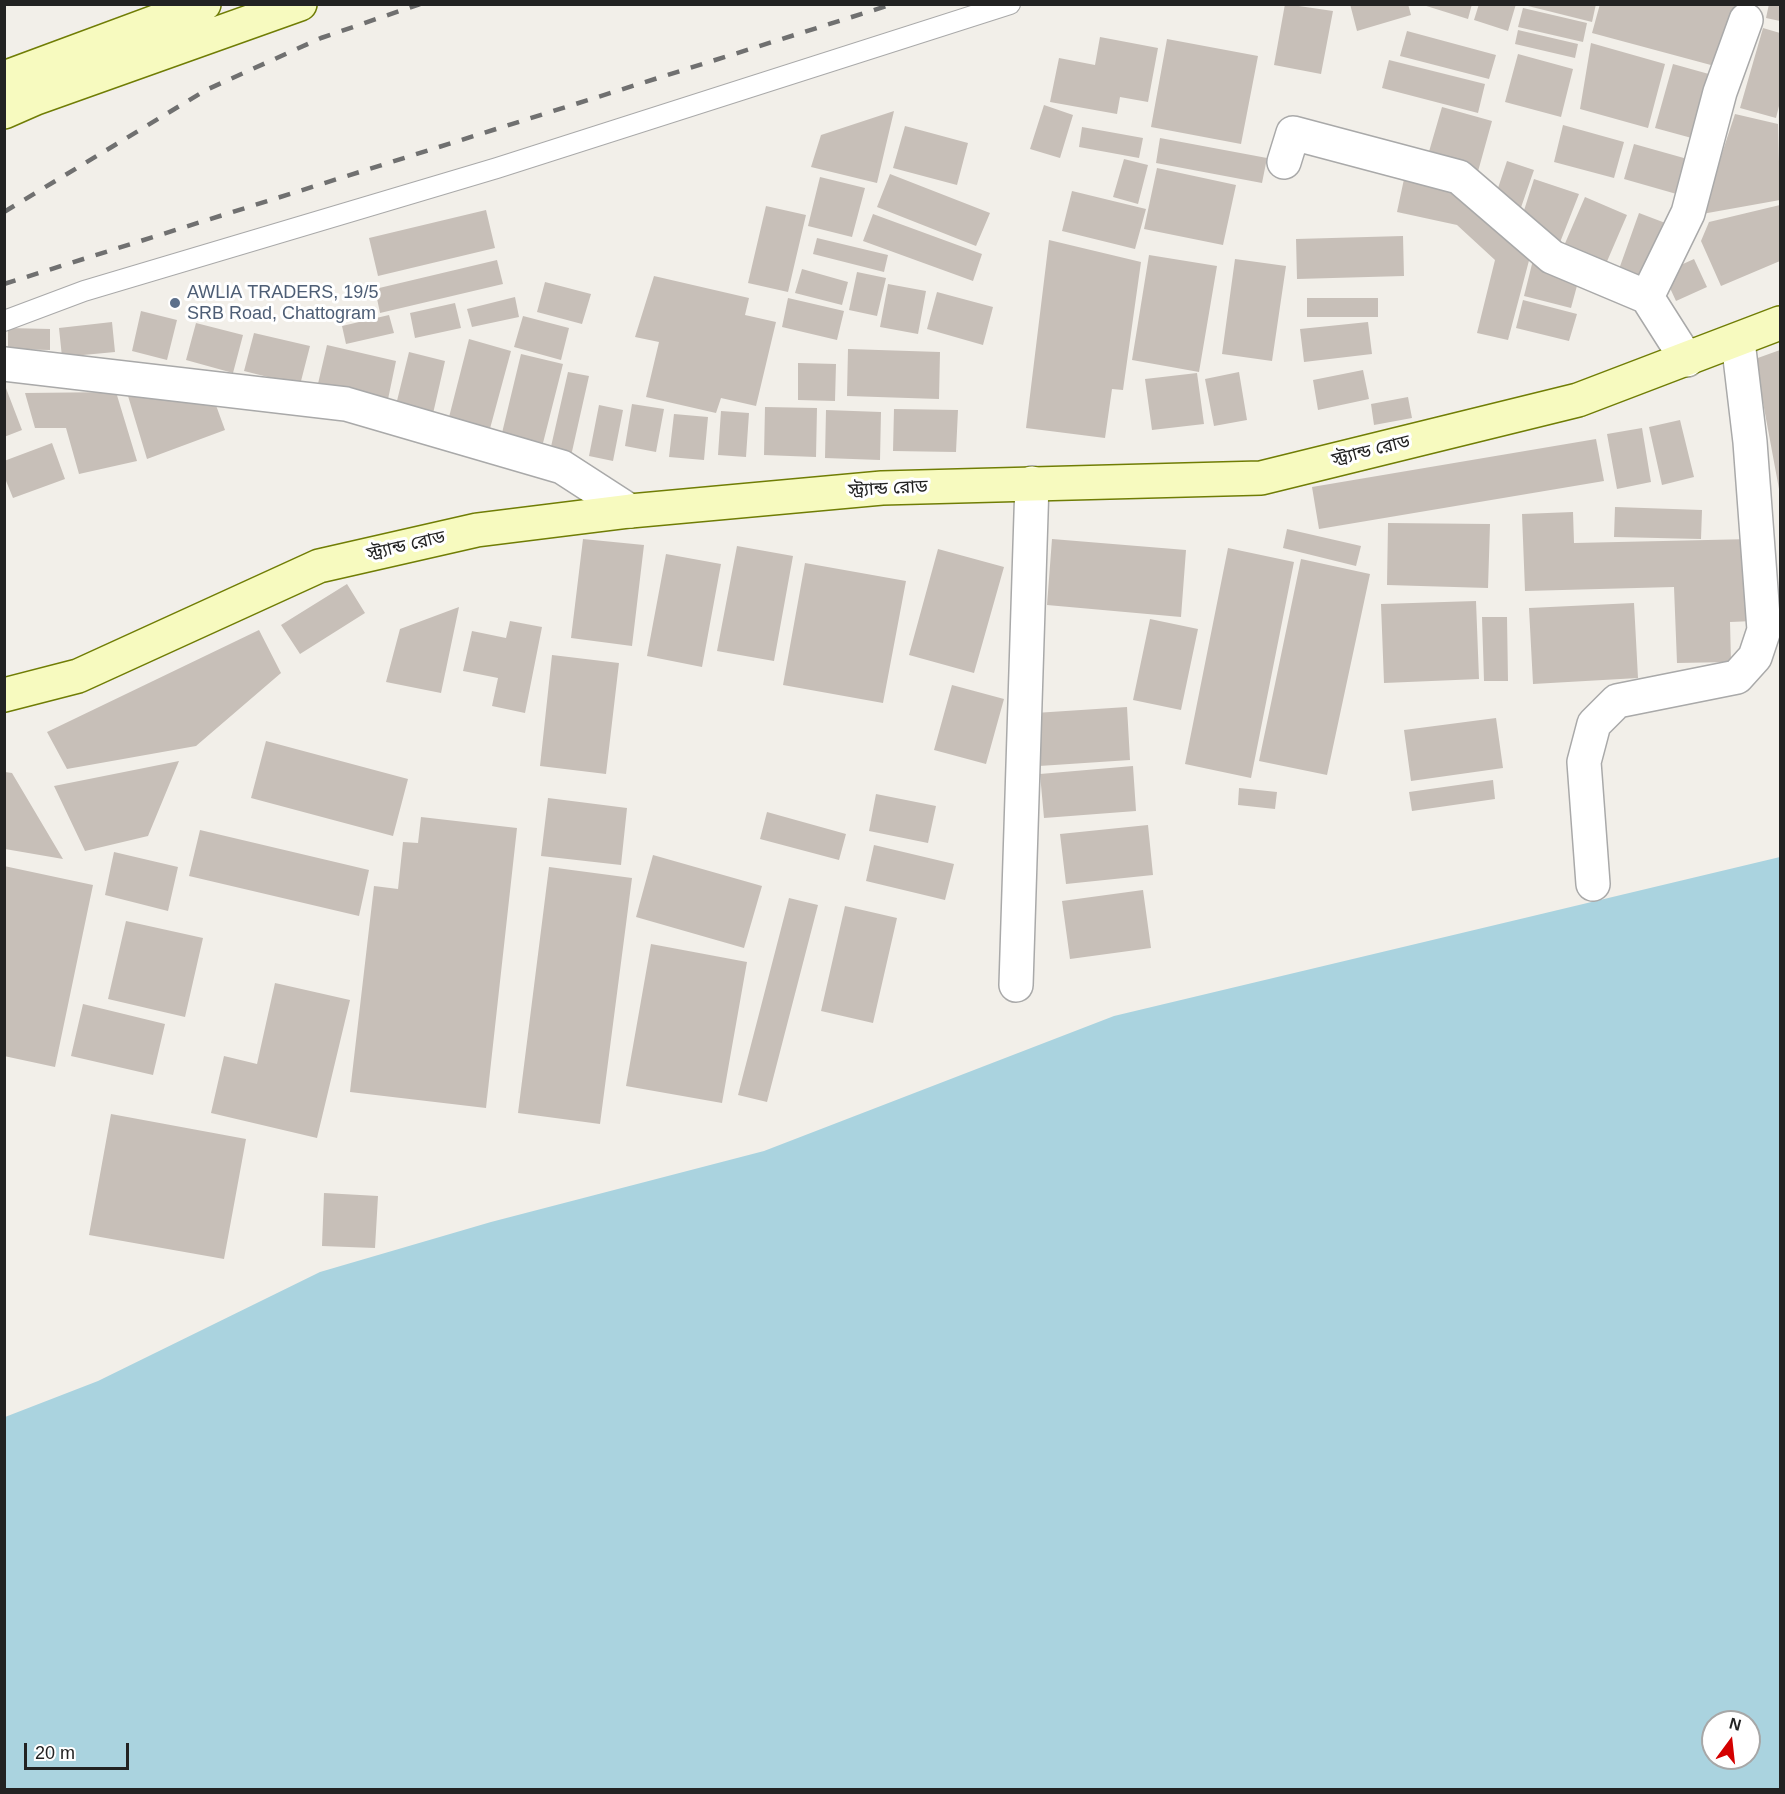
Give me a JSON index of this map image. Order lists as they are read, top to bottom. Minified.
{"streets":{"main road":["স্ট্র্যান্ড রোড"]},"places":["AWLIA TRADERS, 19/5 SRB Road, Chattogram"],"scale_bar":"20 m","north":"top"}
